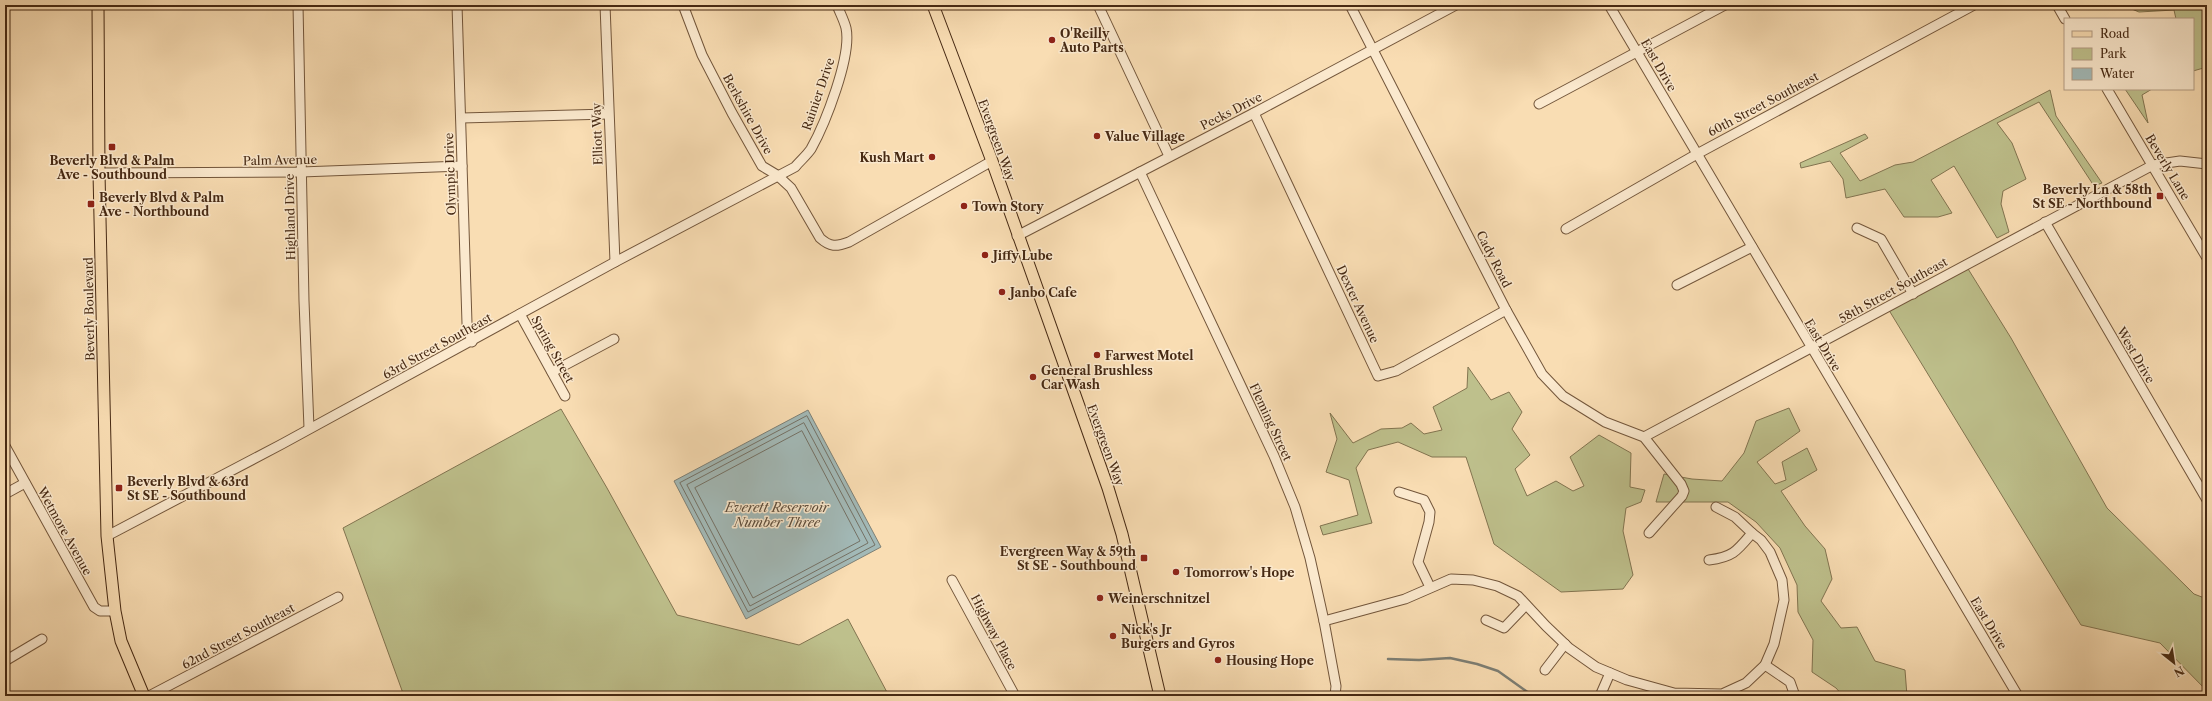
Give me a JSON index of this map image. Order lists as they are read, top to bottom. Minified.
{"streets":{"main road":["Evergreen Way","Beverly Boulevard"],"street":["East Drive","Rainier Drive","60th Street Southeast","Pecks Drive","Berkshire Drive","Elliott Way","Palm Avenue","Beverly Lane","Olympic Drive","Highland Drive","Cady Road","58th Street Southeast","Dexter Avenue","63rd Street Southeast","Spring Street","West Drive","Fleming Street","Wetmore Avenue","Highway Place","62nd Street Southeast"]},"crossings":[["East Drive","60th Street Southeast"],["East Drive","58th Street Southeast"],["Rainier Drive","Berkshire Drive"],["Rainier Drive","63rd Street Southeast"],["Pecks Drive","Evergreen Way"],["Pecks Drive","Cady Road"],["Pecks Drive","Dexter Avenue"],["Pecks Drive","Fleming Street"],["Berkshire Drive","Evergreen Way"],["Berkshire Drive","63rd Street Southeast"],["Elliott Way","63rd Street Southeast"],["Palm Avenue","Olympic Drive"],["Palm Avenue","Highland Drive"],["Palm Avenue","Beverly Boulevard"],["Beverly Lane","58th Street Southeast"],["Olympic Drive","63rd Street Southeast"],["Highland Drive","63rd Street Southeast"],["Cady Road","58th Street Southeast"],["Cady Road","Dexter Avenue"],["58th Street Southeast","West Drive"],["Beverly Boulevard","63rd Street Southeast"],["Beverly Boulevard","Wetmore Avenue"],["63rd Street Southeast","Spring Street"]],"water":["Everett Reservoir Number Three"],"places":{"other":["O'Reilly Auto Parts","Value Village","Kush Mart","Town Story","Jiffy Lube","Janbo Cafe","Farwest Motel","General Brushless Car Wash","Tomorrow's Hope","Weinerschnitzel","Nick's Jr Burgers and Gyros","Housing Hope"],"transit":["Beverly Blvd & Palm Ave - Southbound","Beverly Ln & 58th St SE - Northbound","Beverly Blvd & Palm Ave - Northbound","Beverly Blvd & 63rd St SE - Southbound","Evergreen Way & 59th St SE - Southbound"]},"legend":["Road","Park","Water"],"north":"bottom right"}
